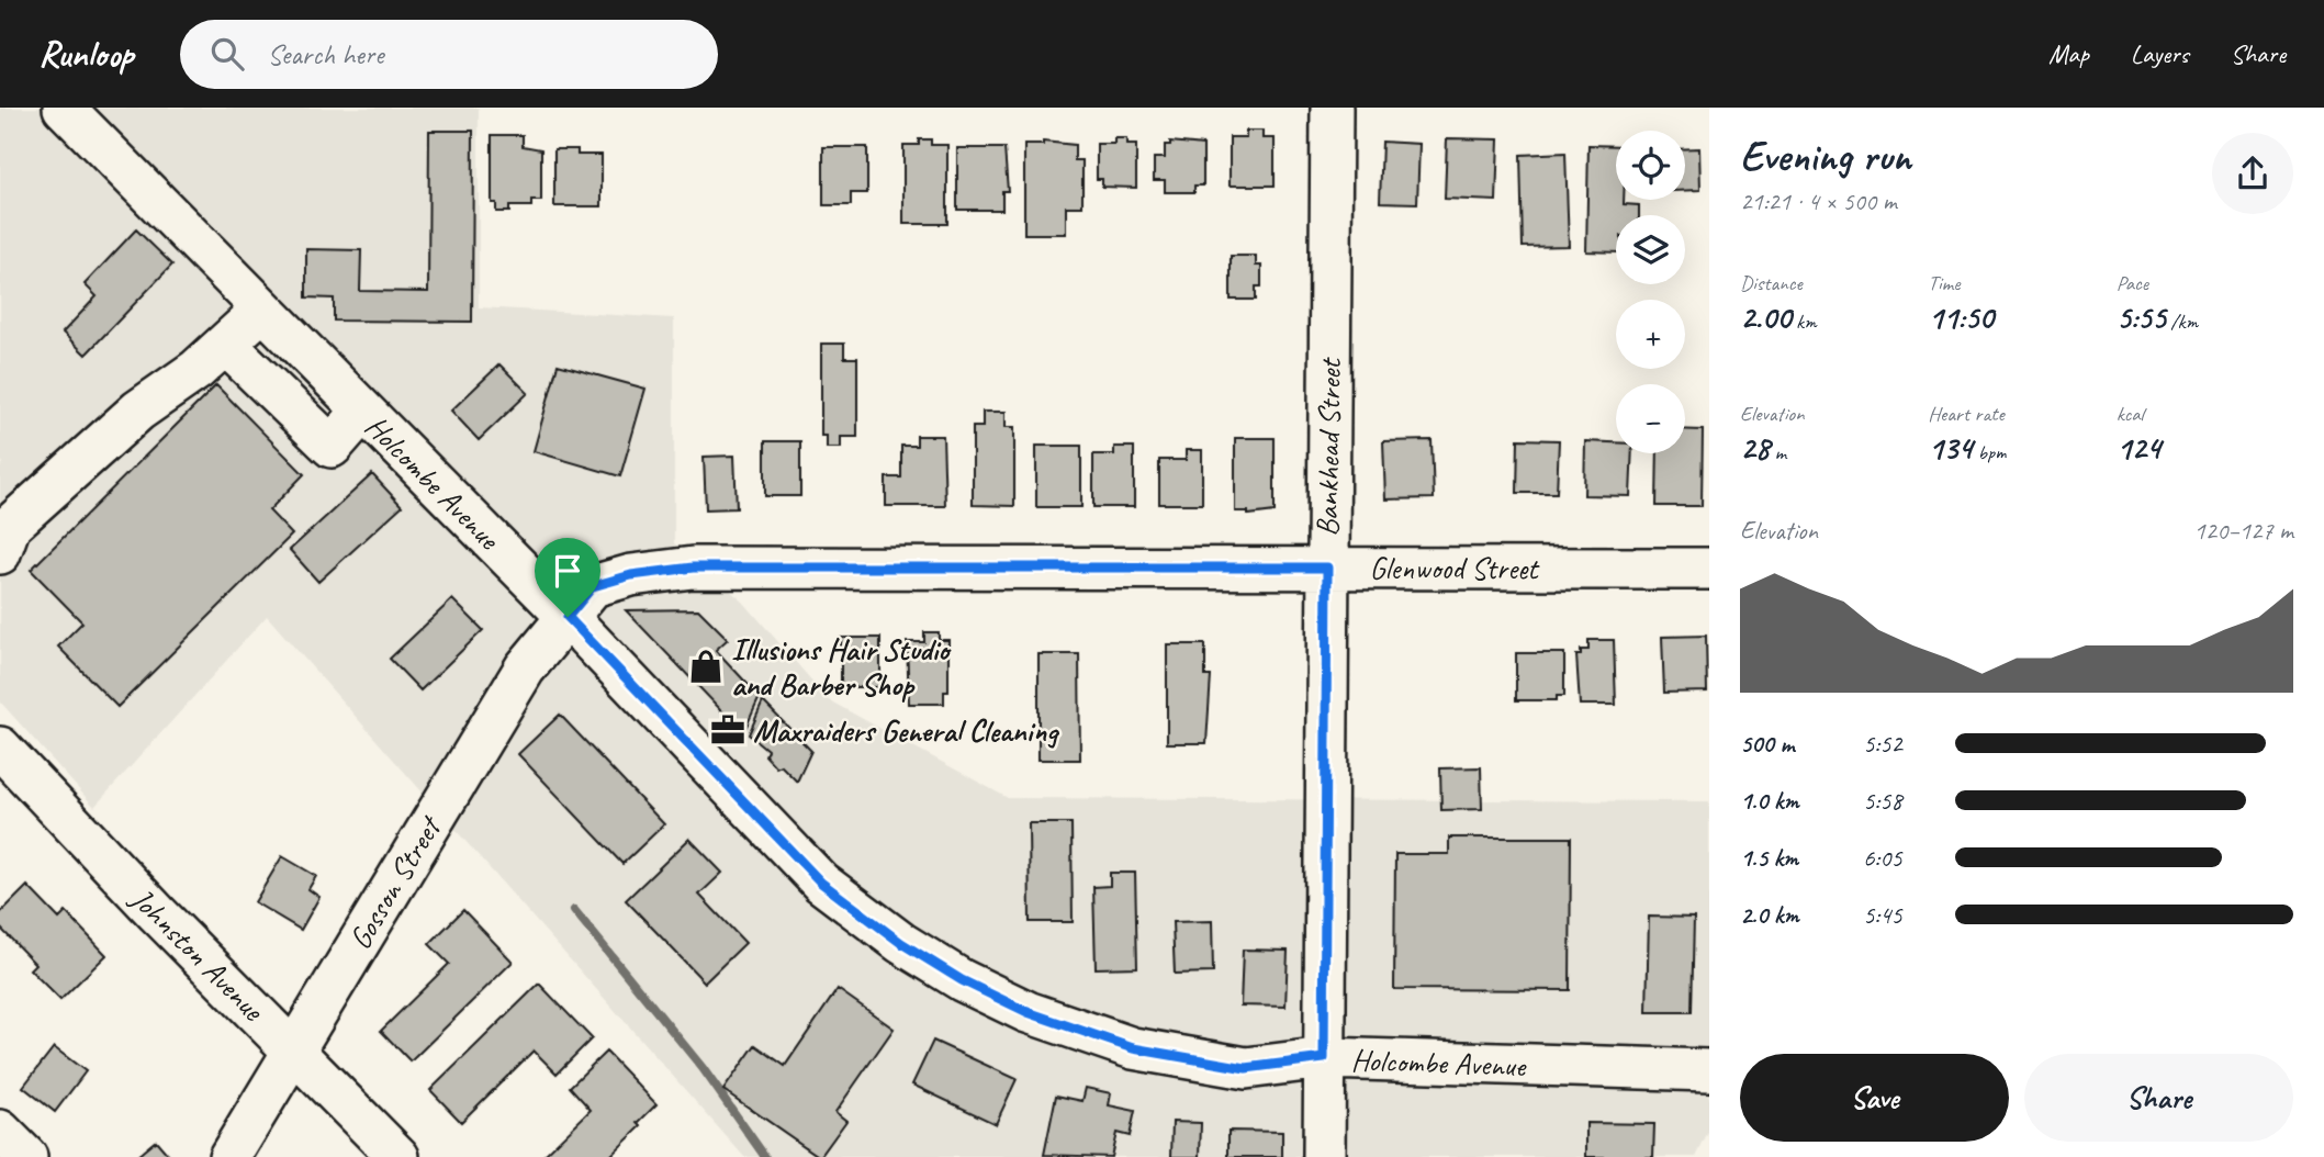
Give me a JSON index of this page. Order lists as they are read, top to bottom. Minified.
{"streets":{"street":["Bankhead Street","Holcombe Avenue","Glenwood Street","Gosson Street","Johnston Avenue"]},"crossings":[["Bankhead Street","Holcombe Avenue"],["Bankhead Street","Glenwood Street"],["Holcombe Avenue","Glenwood Street"],["Holcombe Avenue","Gosson Street"],["Glenwood Street","Gosson Street"],["Gosson Street","Johnston Avenue"]],"places":{"shop":["Illusions Hair Studio and Barber Shop"],"office":["Maxraiders General Cleaning"]},"page":{"header":"Runloop","search":"Search here","nav":["Map","Layers","Share"],"heading":["Evening run","21:21 · 4 × 500 m"],"map_buttons":["+","−"],"stats":[["Distance","2.00 km"],["Time","11:50"],["Pace","5:55 /km"],["Elevation","28 m"],["Heart rate","134 bpm"],["kcal","124"]],"chart":["Elevation","120–127 m"],"list":[{"name":"500 m","note":"5:52"},{"name":"1.0 km","note":"5:58"},{"name":"1.5 km","note":"6:05"},{"name":"2.0 km","note":"5:45"}],"buttons":["Save","Share"]}}
